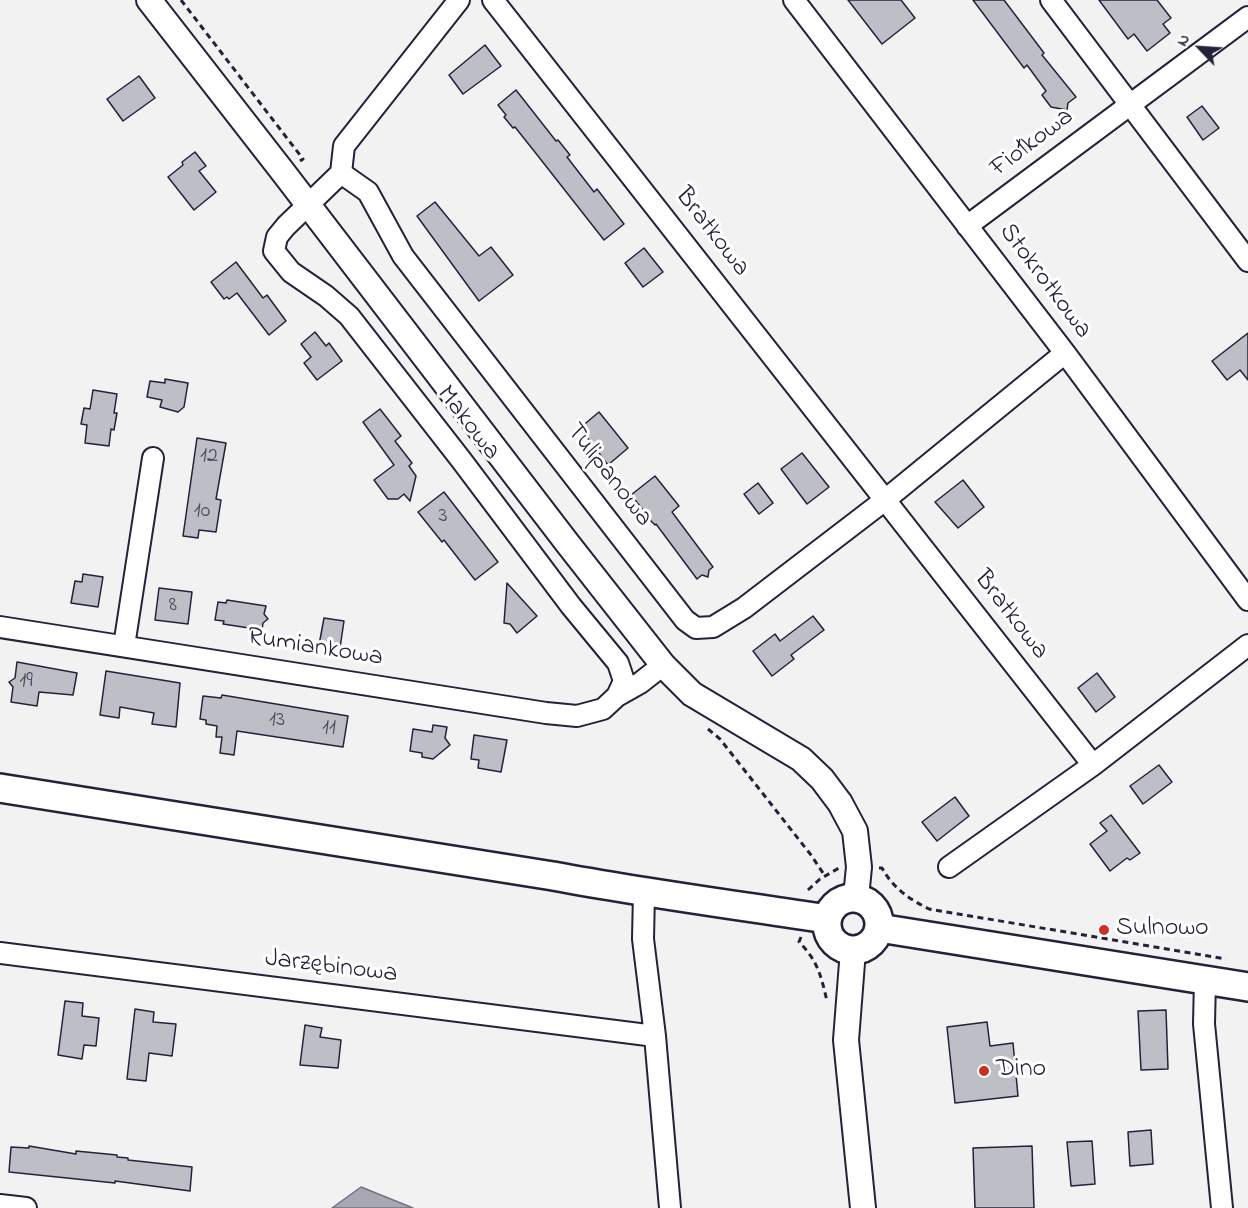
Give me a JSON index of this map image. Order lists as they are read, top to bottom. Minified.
{"streets":{"street":["Fiołkowa","Bratkowa","Stokrotkowa","Makowa","Tulipanowa","Rumiankowa","Jarzębinowa"]},"crossings":[["Fiołkowa","Stokrotkowa"],["Bratkowa","Tulipanowa"],["Makowa","Rumiankowa"]],"places":["Sulnowo","Dino"],"house_numbers":["12","10","3","8","19","13","11"],"north":"top left"}
